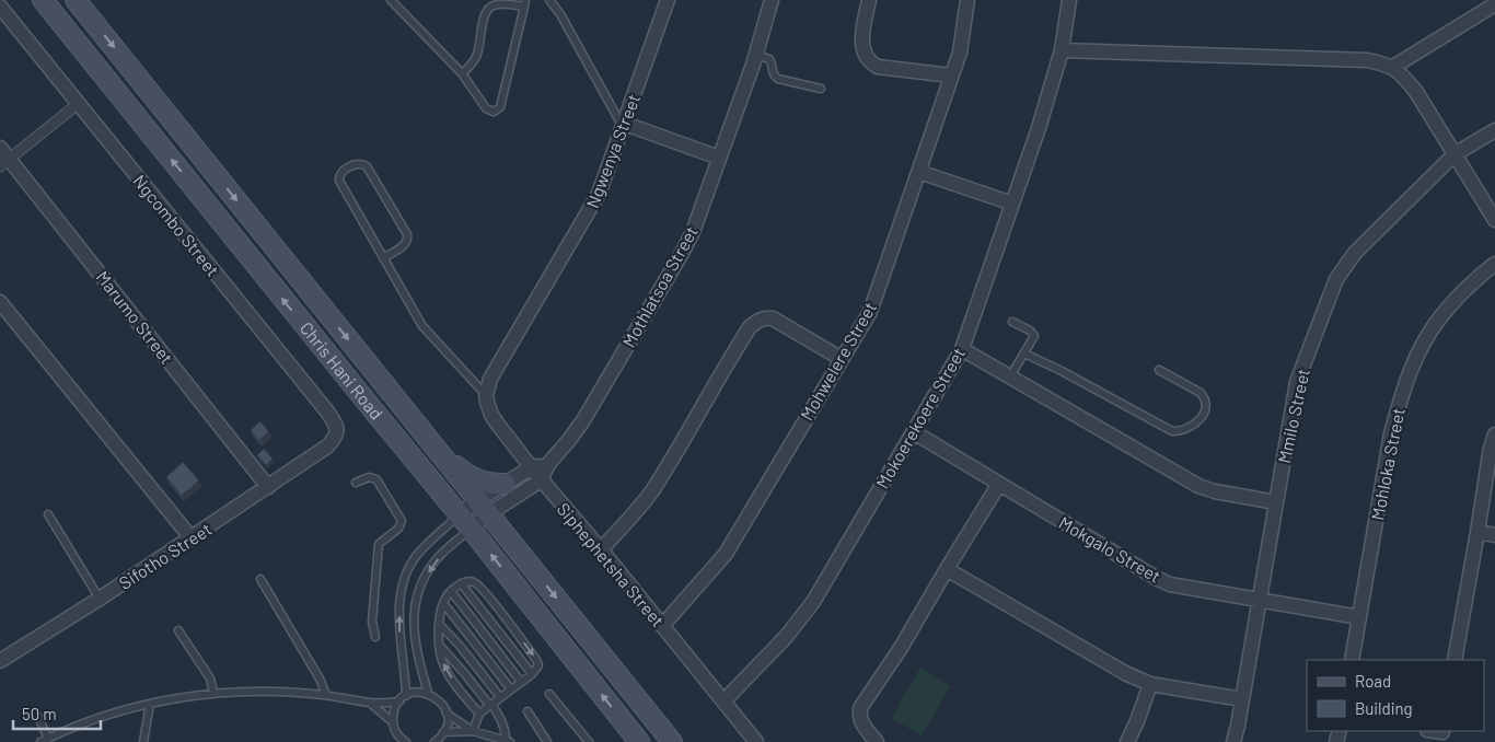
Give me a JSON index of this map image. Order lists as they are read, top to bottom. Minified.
{"streets":{"main road":["Chris Hani Road"],"street":["Ngwenya Street","Ngcombo Street","Mothlatsoa Street","Marumo Street","Mohwelere Street","Mmilo Street","Mokoerekoere Street","Mohloka Street","Mokgalo Street","Sifotho Street","Siphephetsha Street"]},"crossings":[["Ngwenya Street","Siphephetsha Street"],["Ngcombo Street","Sifotho Street"],["Mothlatsoa Street","Siphephetsha Street"],["Marumo Street","Sifotho Street"],["Mohwelere Street","Siphephetsha Street"],["Mmilo Street","Mokgalo Street"],["Mokoerekoere Street","Mokgalo Street"],["Mokoerekoere Street","Siphephetsha Street"],["Mohloka Street","Mokgalo Street"]],"legend":["Road","Building"],"scale_bar":"50 m"}
